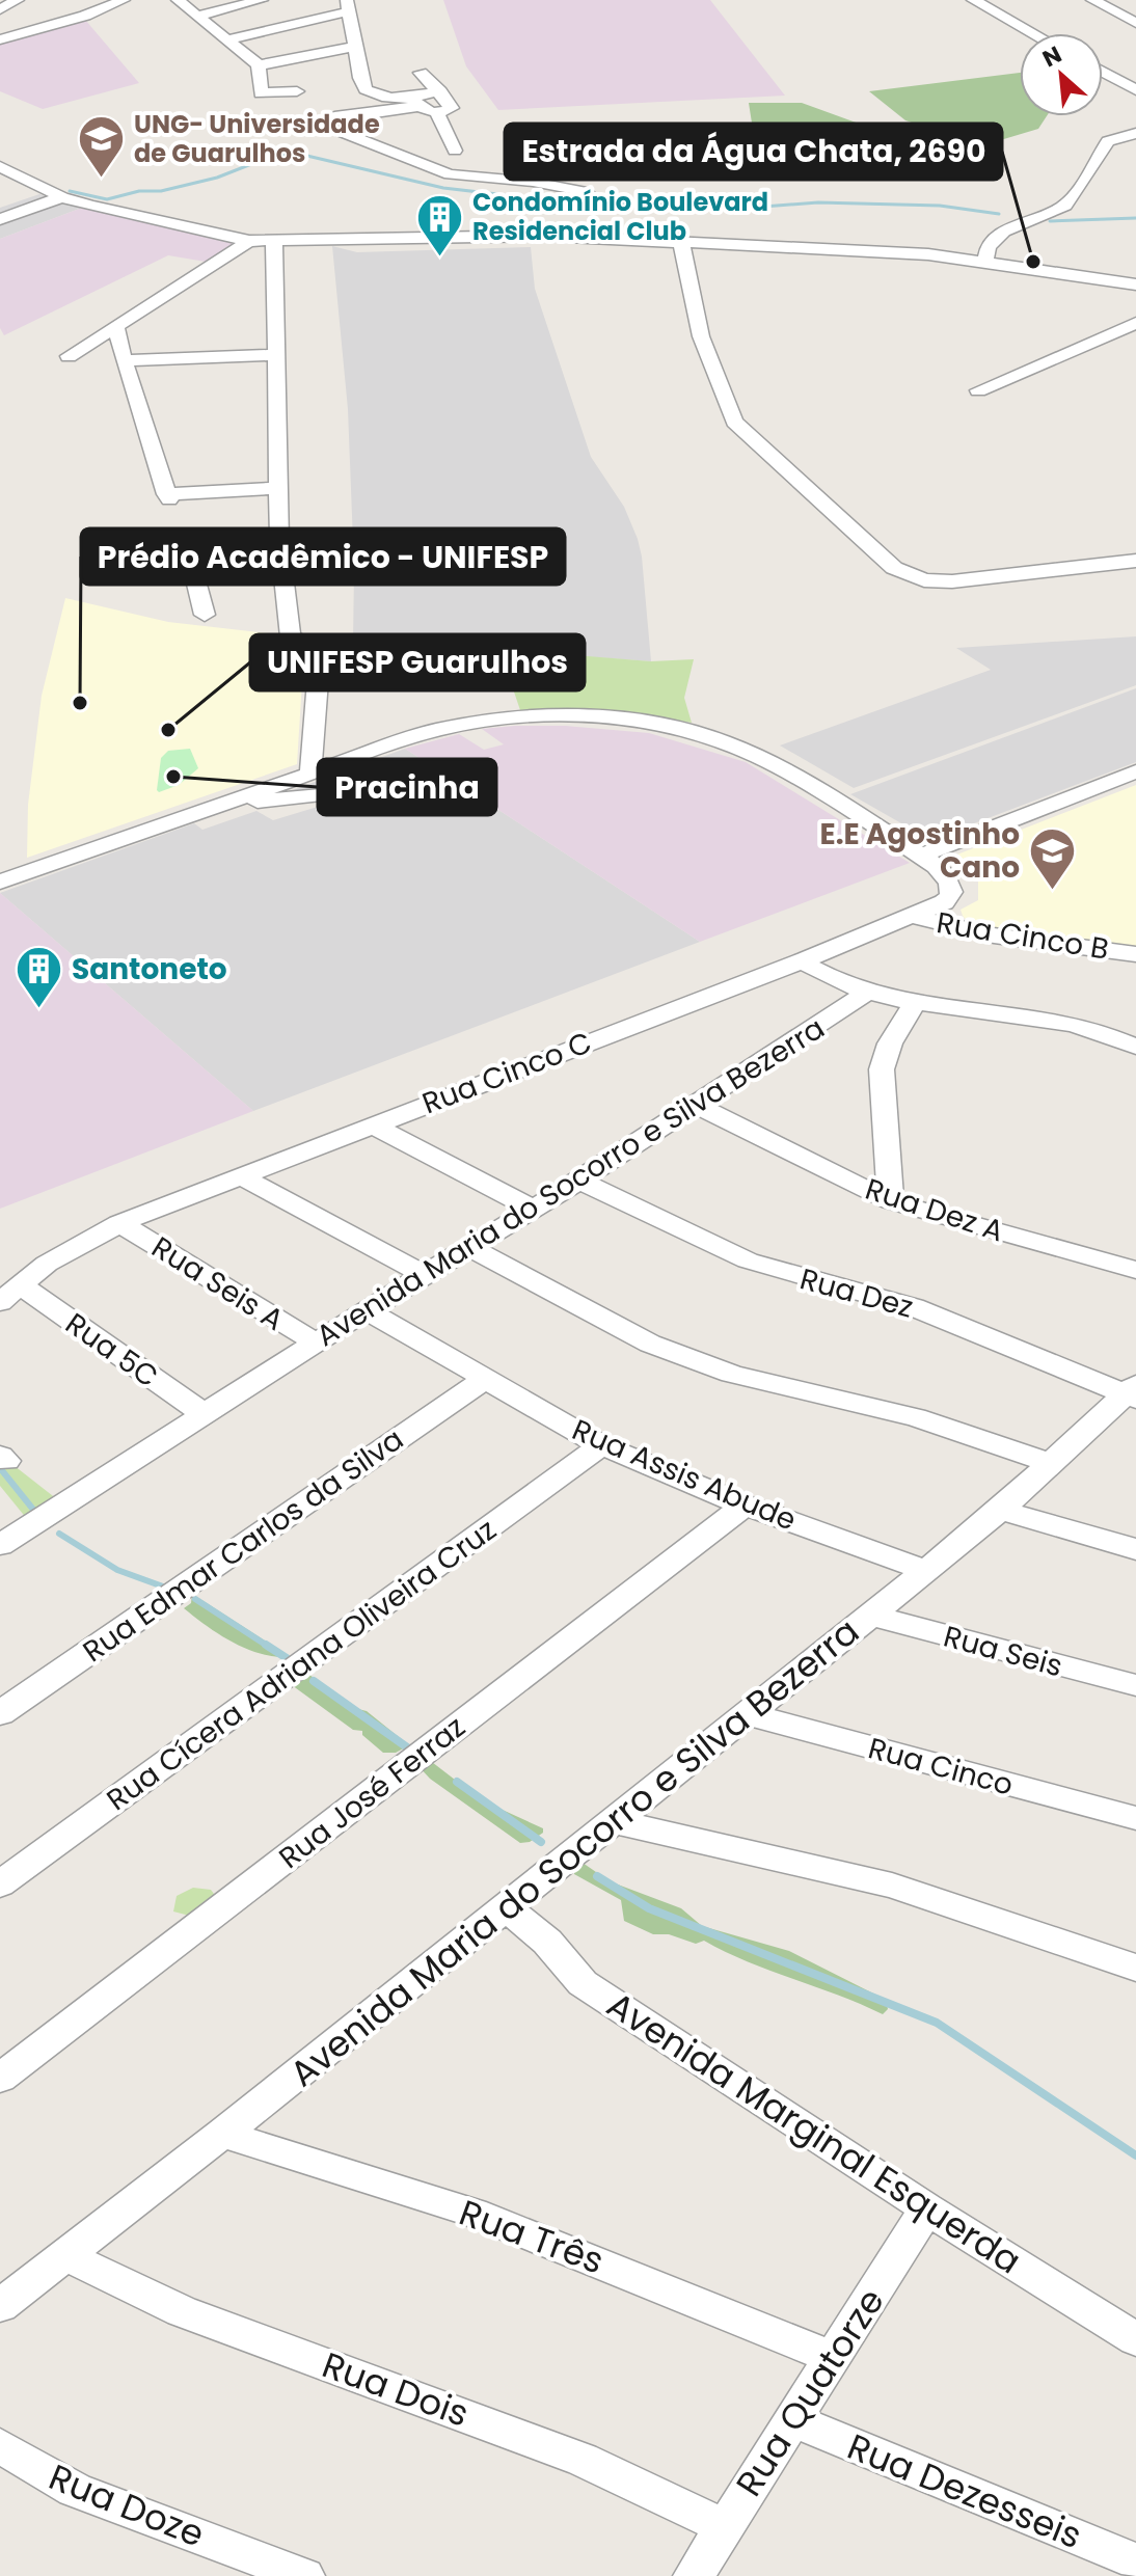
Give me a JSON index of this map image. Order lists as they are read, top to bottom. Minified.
{"streets":{"street":["Rua Cinco B","Rua Cinco C","Avenida Maria do Socorro e Silva Bezerra","Rua Dez A","Rua Seis A","Rua Dez","Rua 5C","Rua Assis Abude","Rua Edmar Carlos da Silva","Rua Seis","Rua Cícera Adriana Oliveira Cruz","Rua Cinco","Rua José Ferraz","Avenida Marginal Esquerda","Rua Três","Rua Dois","Rua Quatorze","Rua Dezesseis","Rua Doze"]},"crossings":[["Rua Cinco B","Rua Cinco C"],["Rua Cinco C","Rua Seis A"],["Rua Cinco C","Rua 5C"],["Avenida Maria do Socorro e Silva Bezerra","Rua Dez A"],["Avenida Maria do Socorro e Silva Bezerra","Rua Seis A"],["Avenida Maria do Socorro e Silva Bezerra","Rua Dez"],["Avenida Maria do Socorro e Silva Bezerra","Rua 5C"],["Avenida Maria do Socorro e Silva Bezerra","Rua Assis Abude"],["Avenida Maria do Socorro e Silva Bezerra","Rua Seis"],["Avenida Maria do Socorro e Silva Bezerra","Rua Cinco"],["Avenida Maria do Socorro e Silva Bezerra","Avenida Marginal Esquerda"],["Avenida Maria do Socorro e Silva Bezerra","Rua Três"],["Avenida Maria do Socorro e Silva Bezerra","Rua Dois"],["Rua Assis Abude","Rua Edmar Carlos da Silva"],["Rua Assis Abude","Rua Cícera Adriana Oliveira Cruz"],["Rua Assis Abude","Rua José Ferraz"],["Avenida Marginal Esquerda","Rua Quatorze"],["Rua Três","Rua Quatorze"],["Rua Dois","Rua Quatorze"],["Rua Quatorze","Rua Dezesseis"]],"places":{"school or university":["UNG- Universidade de Guarulhos","E.E Agostinho Cano"],"building":["Condomínio Boulevard Residencial Club","Santoneto"],"other":["Estrada da Água Chata, 2690","Prédio Acadêmico - UNIFESP","UNIFESP Guarulhos","Pracinha"]},"north":"top left"}
